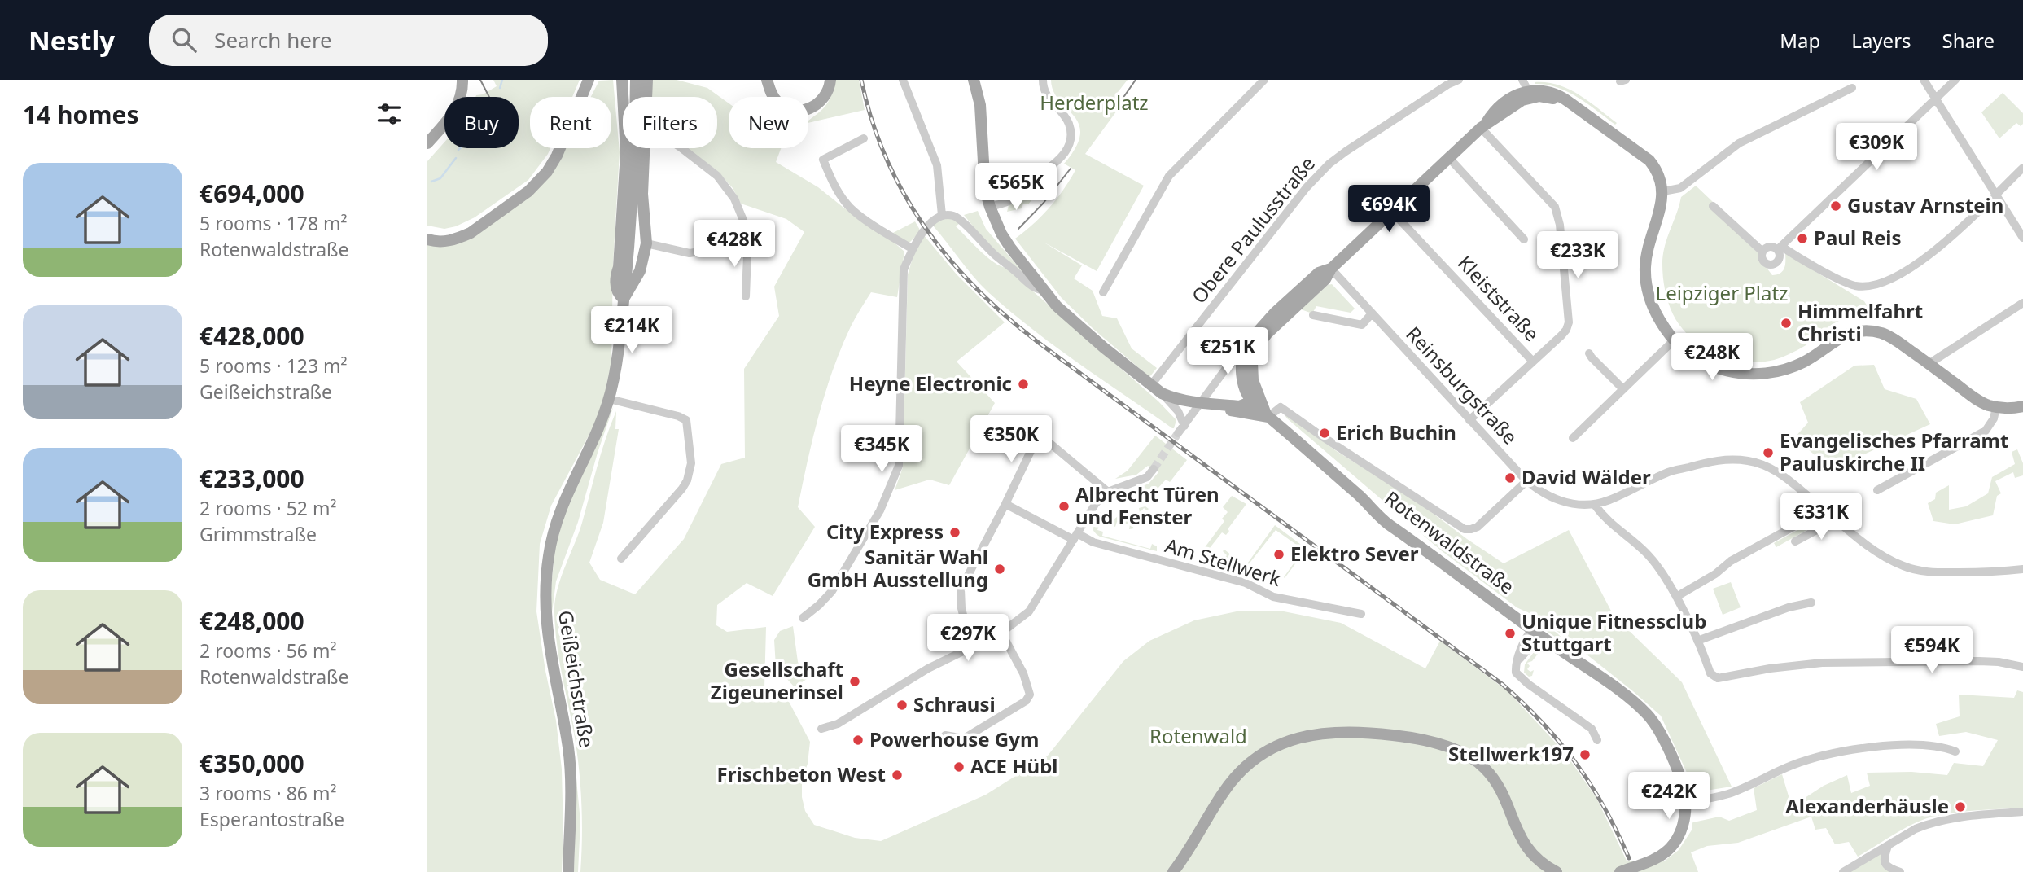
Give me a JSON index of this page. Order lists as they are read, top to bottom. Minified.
{"streets":{"main road":["Rotenwaldstraße","Geißeichstraße"],"street":["Obere Paulusstraße","Kleiststraße","Reinsburgstraße","Am Stellwerk"]},"crossings":[["Kleiststraße","Rotenwaldstraße"],["Reinsburgstraße","Rotenwaldstraße"]],"parks":["Herderplatz","Leipziger Platz","Rotenwald"],"places":["Gustav Arnstein","Paul Reis","Himmelfahrt Christi","Heyne Electronic","Erich Buchin","Evangelisches Pfarramt Pauluskirche II","David Wälder","Albrecht Türen und Fenster","City Express","Elektro Sever","Sanitär Wahl GmbH Ausstellung","Unique Fitnessclub Stuttgart","Gesellschaft Zigeunerinsel","Schrausi","Powerhouse Gym","Stellwerk197","ACE Hübl","Frischbeton West","Alexanderhäusle"],"page":{"header":"Nestly","search":"Search here","nav":["Map","Layers","Share"],"heading":"14 homes","chip":["Buy","Rent","Filters","New"],"price":["€309K","€565K","€694K","€428K","€233K","€214K","€251K","€248K","€350K","€345K","€331K","€297K","€594K","€242K"],"list":[{"name":"€694,000","note":"5 rooms · 178 m² · Rotenwaldstraße"},{"name":"€428,000","note":"5 rooms · 123 m² · Geißeichstraße"},{"name":"€233,000","note":"2 rooms · 52 m² · Grimmstraße"},{"name":"€248,000","note":"2 rooms · 56 m² · Rotenwaldstraße"},{"name":"€350,000","note":"3 rooms · 86 m² · Esperantostraße"}]}}
